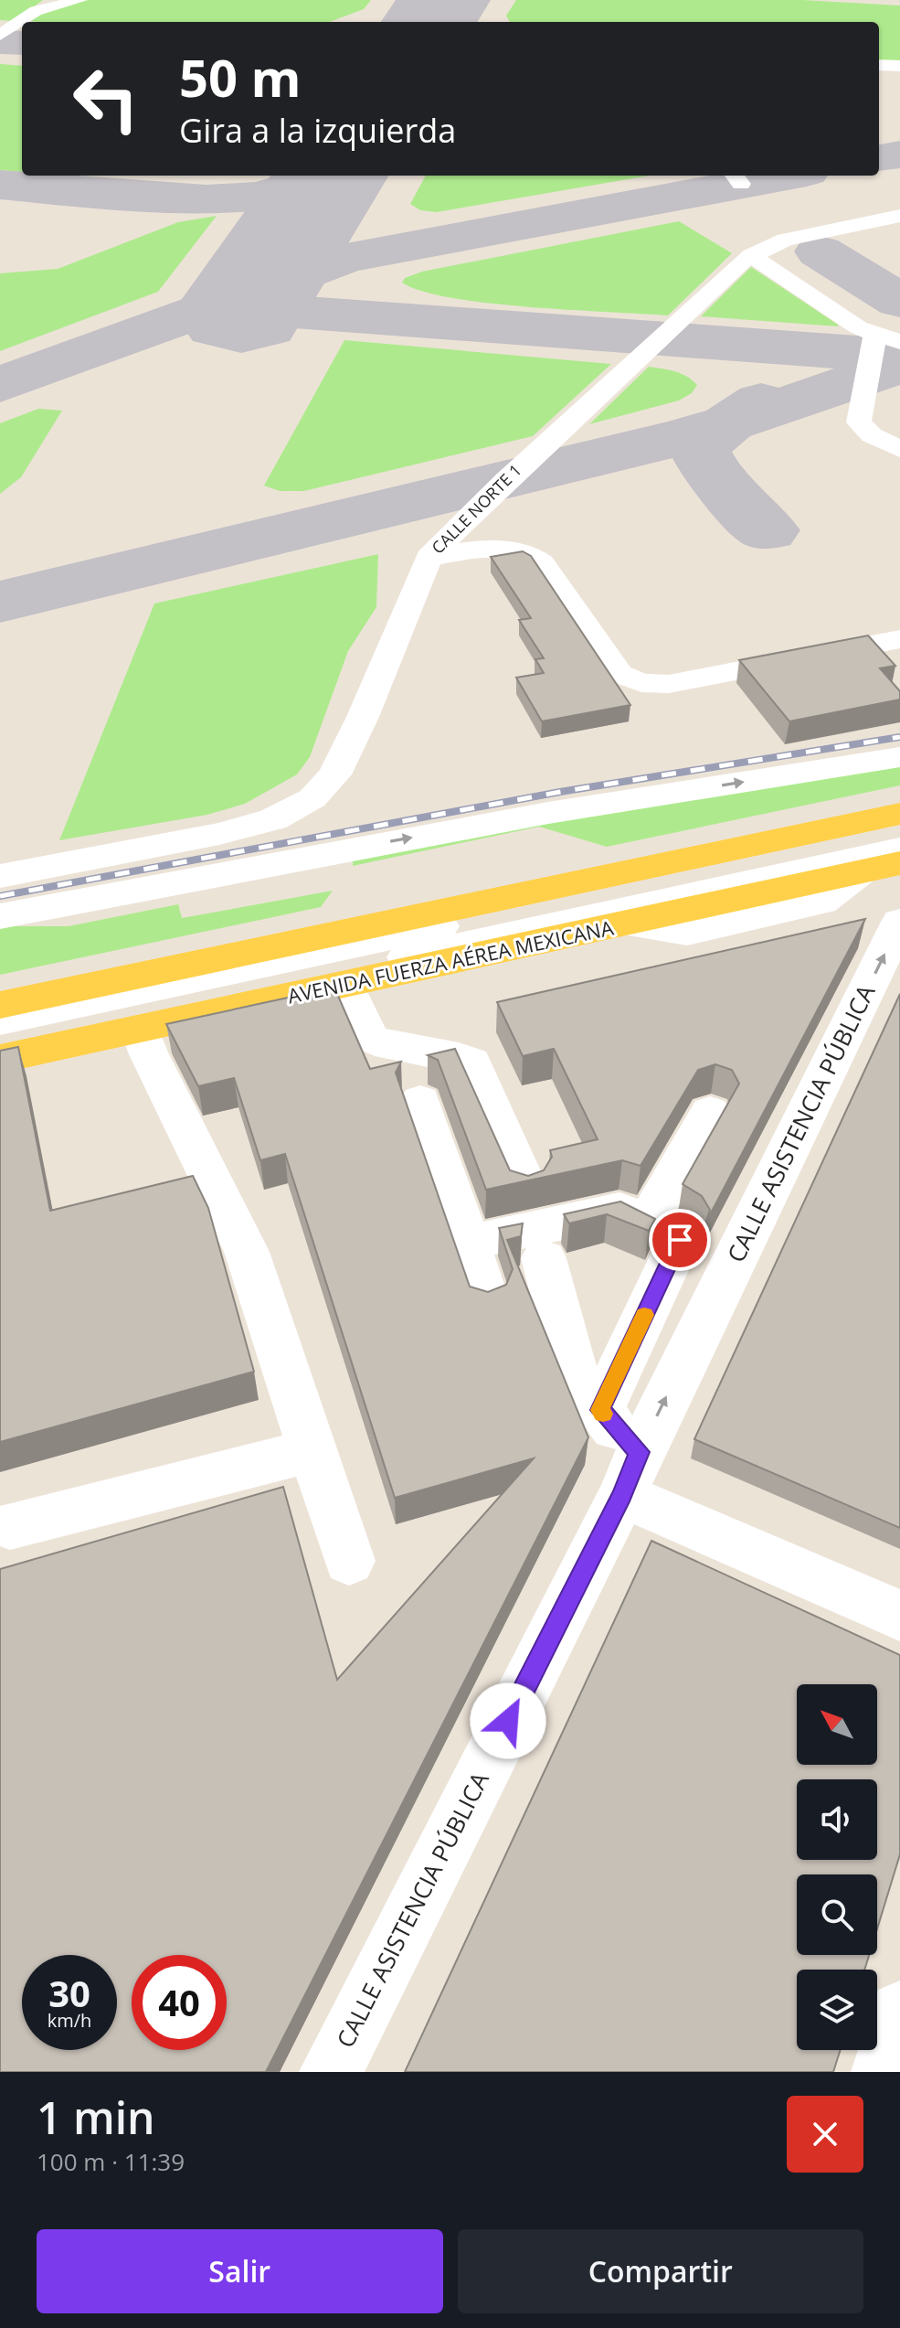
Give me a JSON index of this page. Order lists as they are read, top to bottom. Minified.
{"streets":{"main road":["AVENIDA FUERZA AÉREA MEXICANA"],"street":["CALLE NORTE 1","CALLE ASISTENCIA PÚBLICA"]},"one_way":["CALLE ASISTENCIA PÚBLICA"],"north":"top left","page":{"turn":["50 m","Gira a la izquierda"],"speed":"30 km/h","limit":"40","heading":["1 min","100 m · 11:39"],"buttons":["Salir","Compartir"]}}
